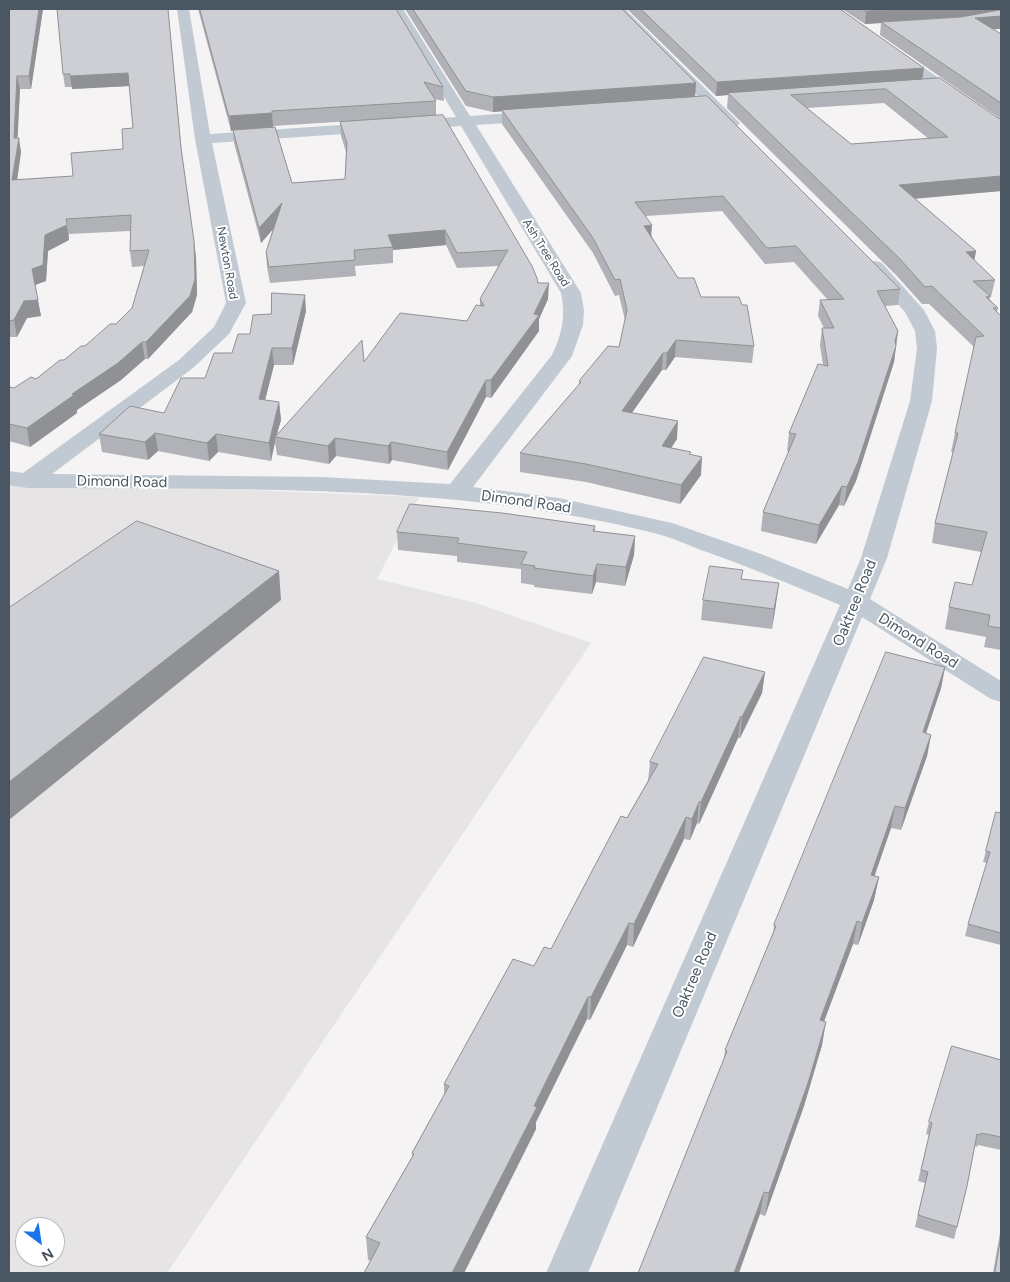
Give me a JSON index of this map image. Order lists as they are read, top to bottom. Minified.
{"streets":{"street":["Ash Tree Road","Newton Road","Dimond Road","Oaktree Road"]},"crossings":[["Ash Tree Road","Dimond Road"],["Newton Road","Dimond Road"],["Dimond Road","Oaktree Road"]],"north":"bottom right"}
